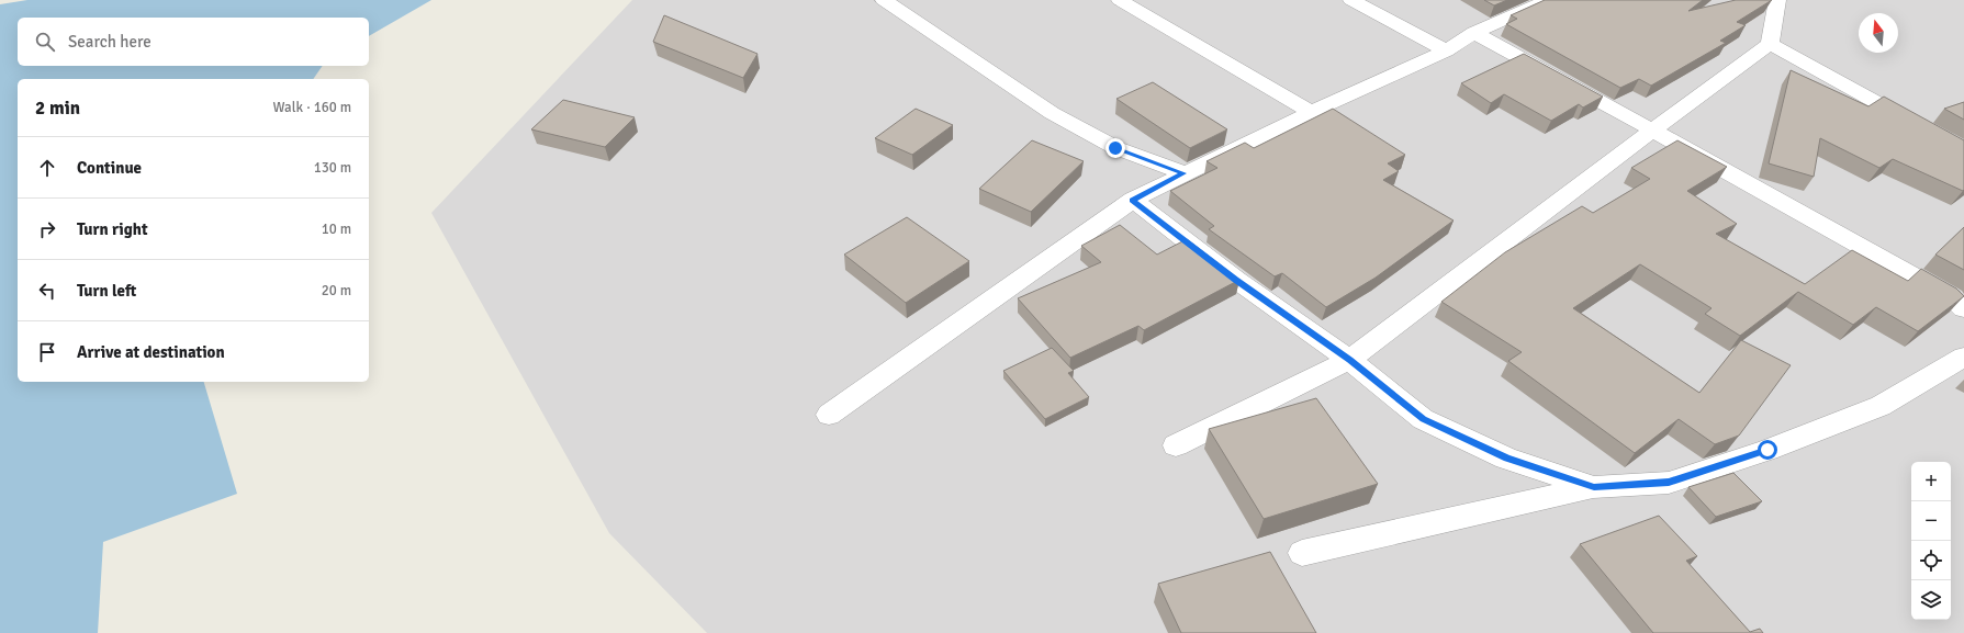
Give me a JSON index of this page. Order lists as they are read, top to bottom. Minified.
{"north":"top","page":{"search":"Search here","heading":["2 min","Walk · 160 m"],"list":[["Continue","130 m"],["Turn right","10 m"],["Turn left","20 m"],"Arrive at destination"],"map_buttons":["+","−"]}}
